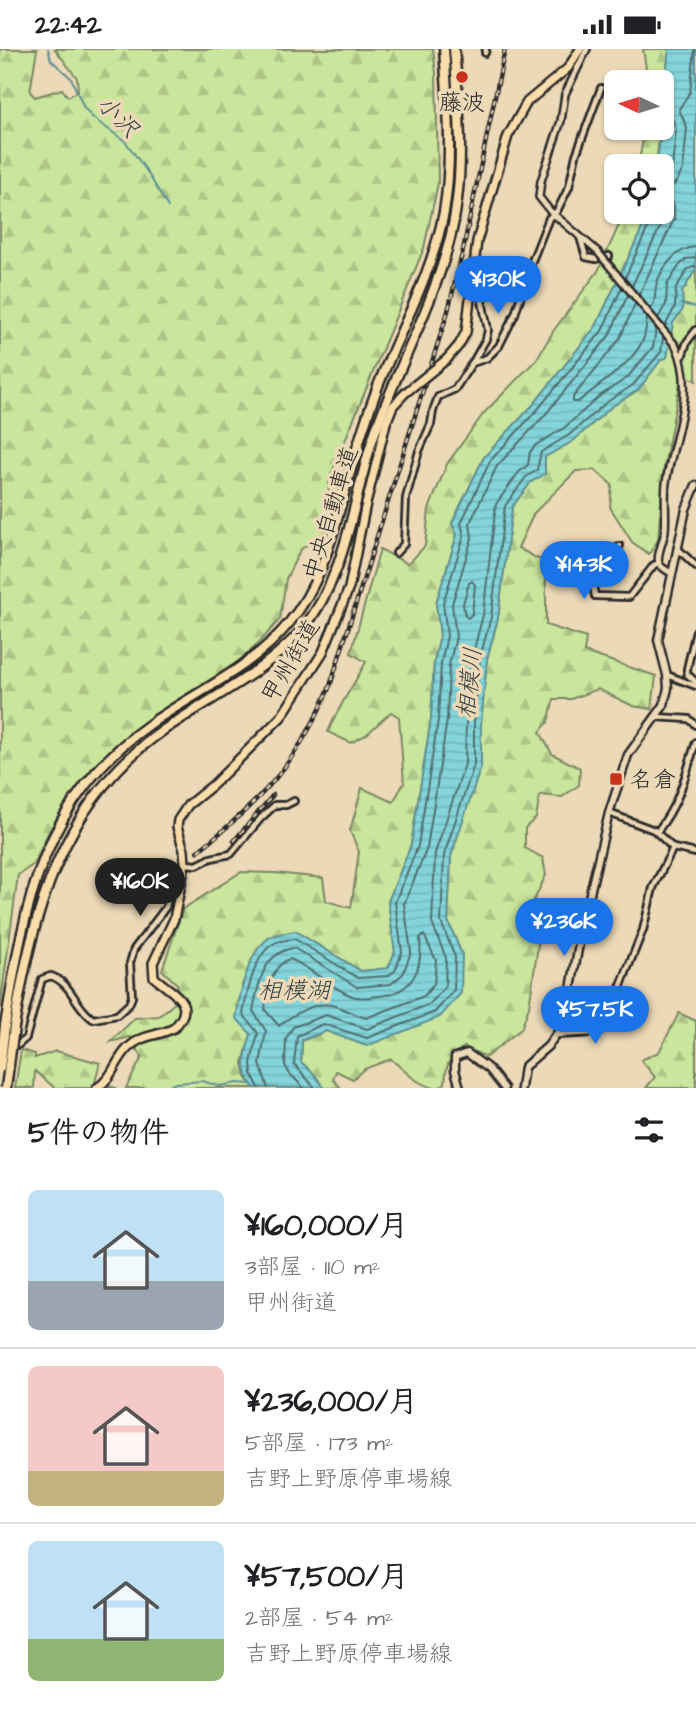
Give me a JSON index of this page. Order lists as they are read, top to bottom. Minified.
{"streets":{"highway":["中央自動車道","甲州街道"]},"water":["小沢","相模川","相模湖"],"places":{"other":["藤波"],"transit":["名倉"]},"north":"left","page":{"status":"22:42","price":["¥130K","¥143K","¥160K","¥236K","¥57.5K"],"heading":"5件の物件","list":[{"name":"¥160,000/月","note":"3部屋 · 110 m² · 甲州街道"},{"name":"¥236,000/月","note":"5部屋 · 173 m² · 吉野上野原停車場線"},{"name":"¥57,500/月","note":"2部屋 · 54 m² · 吉野上野原停車場線"}]}}
